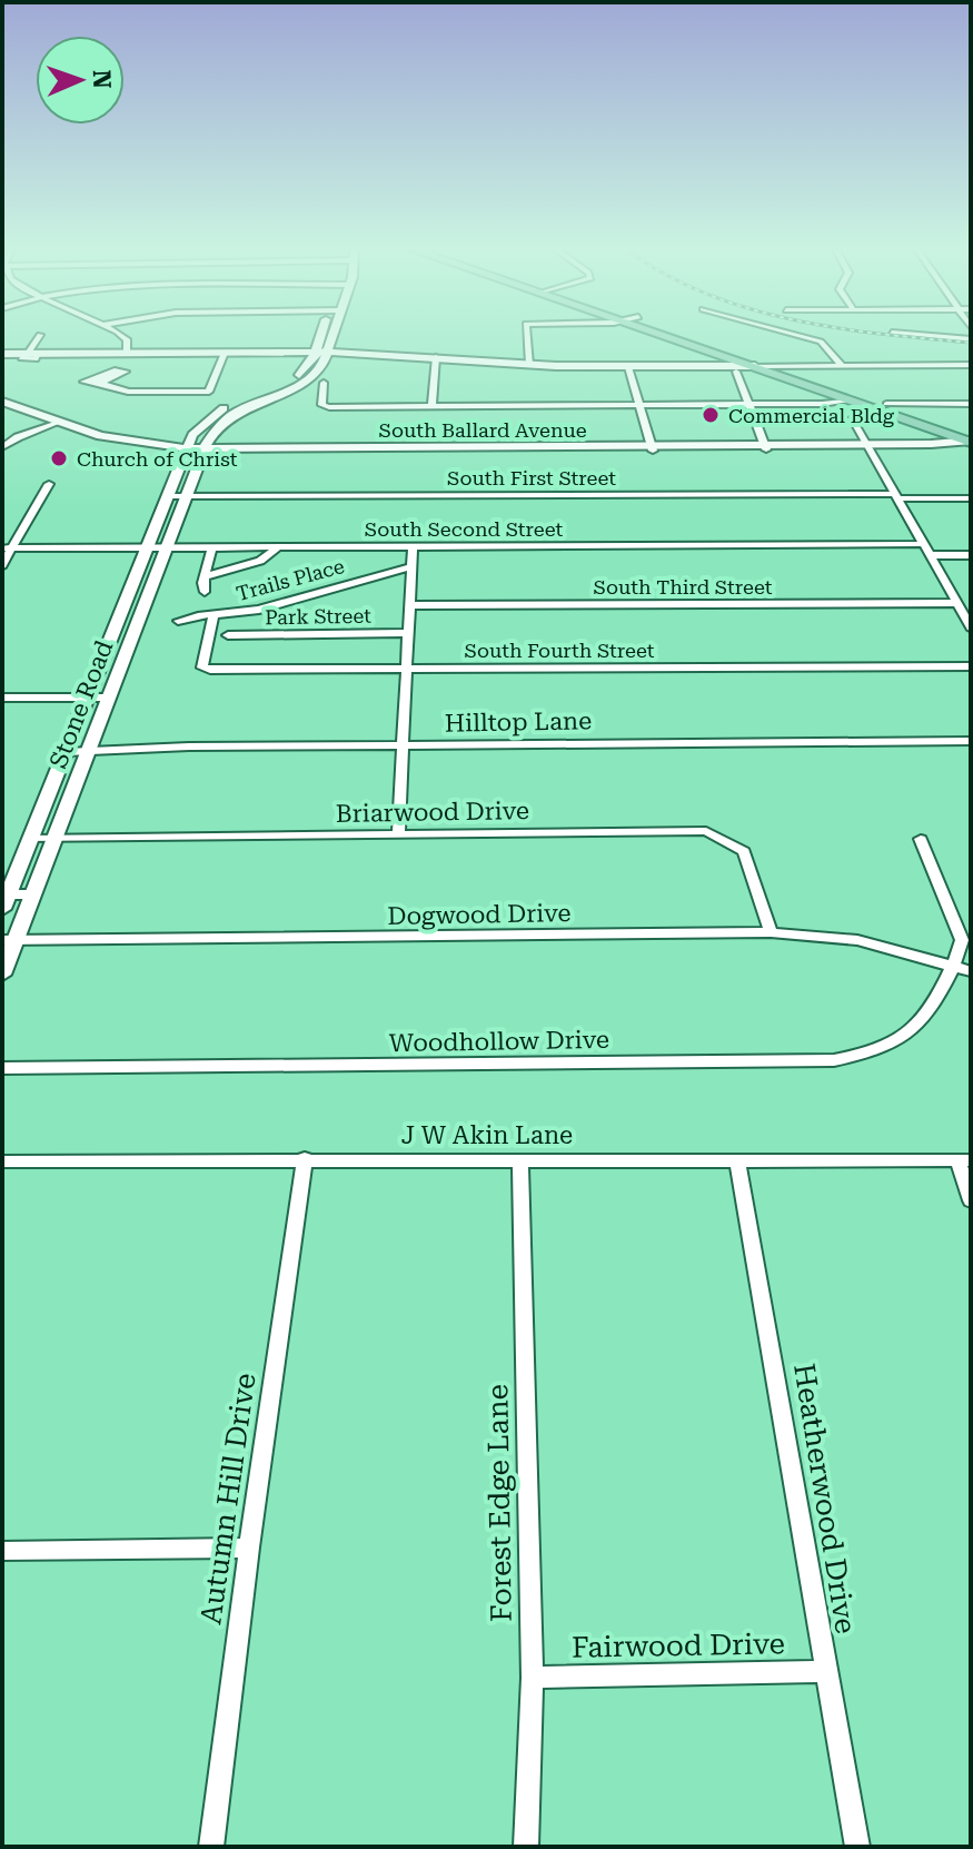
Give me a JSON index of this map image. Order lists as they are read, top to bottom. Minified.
{"streets":{"main road":["South Ballard Avenue","Stone Road"],"street":["South First Street","South Second Street","Trails Place","South Third Street","Park Street","South Fourth Street","Hilltop Lane","Briarwood Drive","Dogwood Drive","Woodhollow Drive","J W Akin Lane","Autumn Hill Drive","Heatherwood Drive","Forest Edge Lane","Fairwood Drive"]},"crossings":[["South Ballard Avenue","Stone Road"],["South First Street","Stone Road"],["South Second Street","Trails Place"],["South Second Street","Stone Road"],["Trails Place","South Fourth Street"],["Stone Road","Hilltop Lane"],["Stone Road","Briarwood Drive"],["Stone Road","Dogwood Drive"],["Briarwood Drive","Dogwood Drive"],["Dogwood Drive","Woodhollow Drive"],["J W Akin Lane","Autumn Hill Drive"],["J W Akin Lane","Heatherwood Drive"],["J W Akin Lane","Forest Edge Lane"],["Heatherwood Drive","Fairwood Drive"],["Forest Edge Lane","Fairwood Drive"]],"places":["Commercial Bldg","Church of Christ"],"north":"right"}
